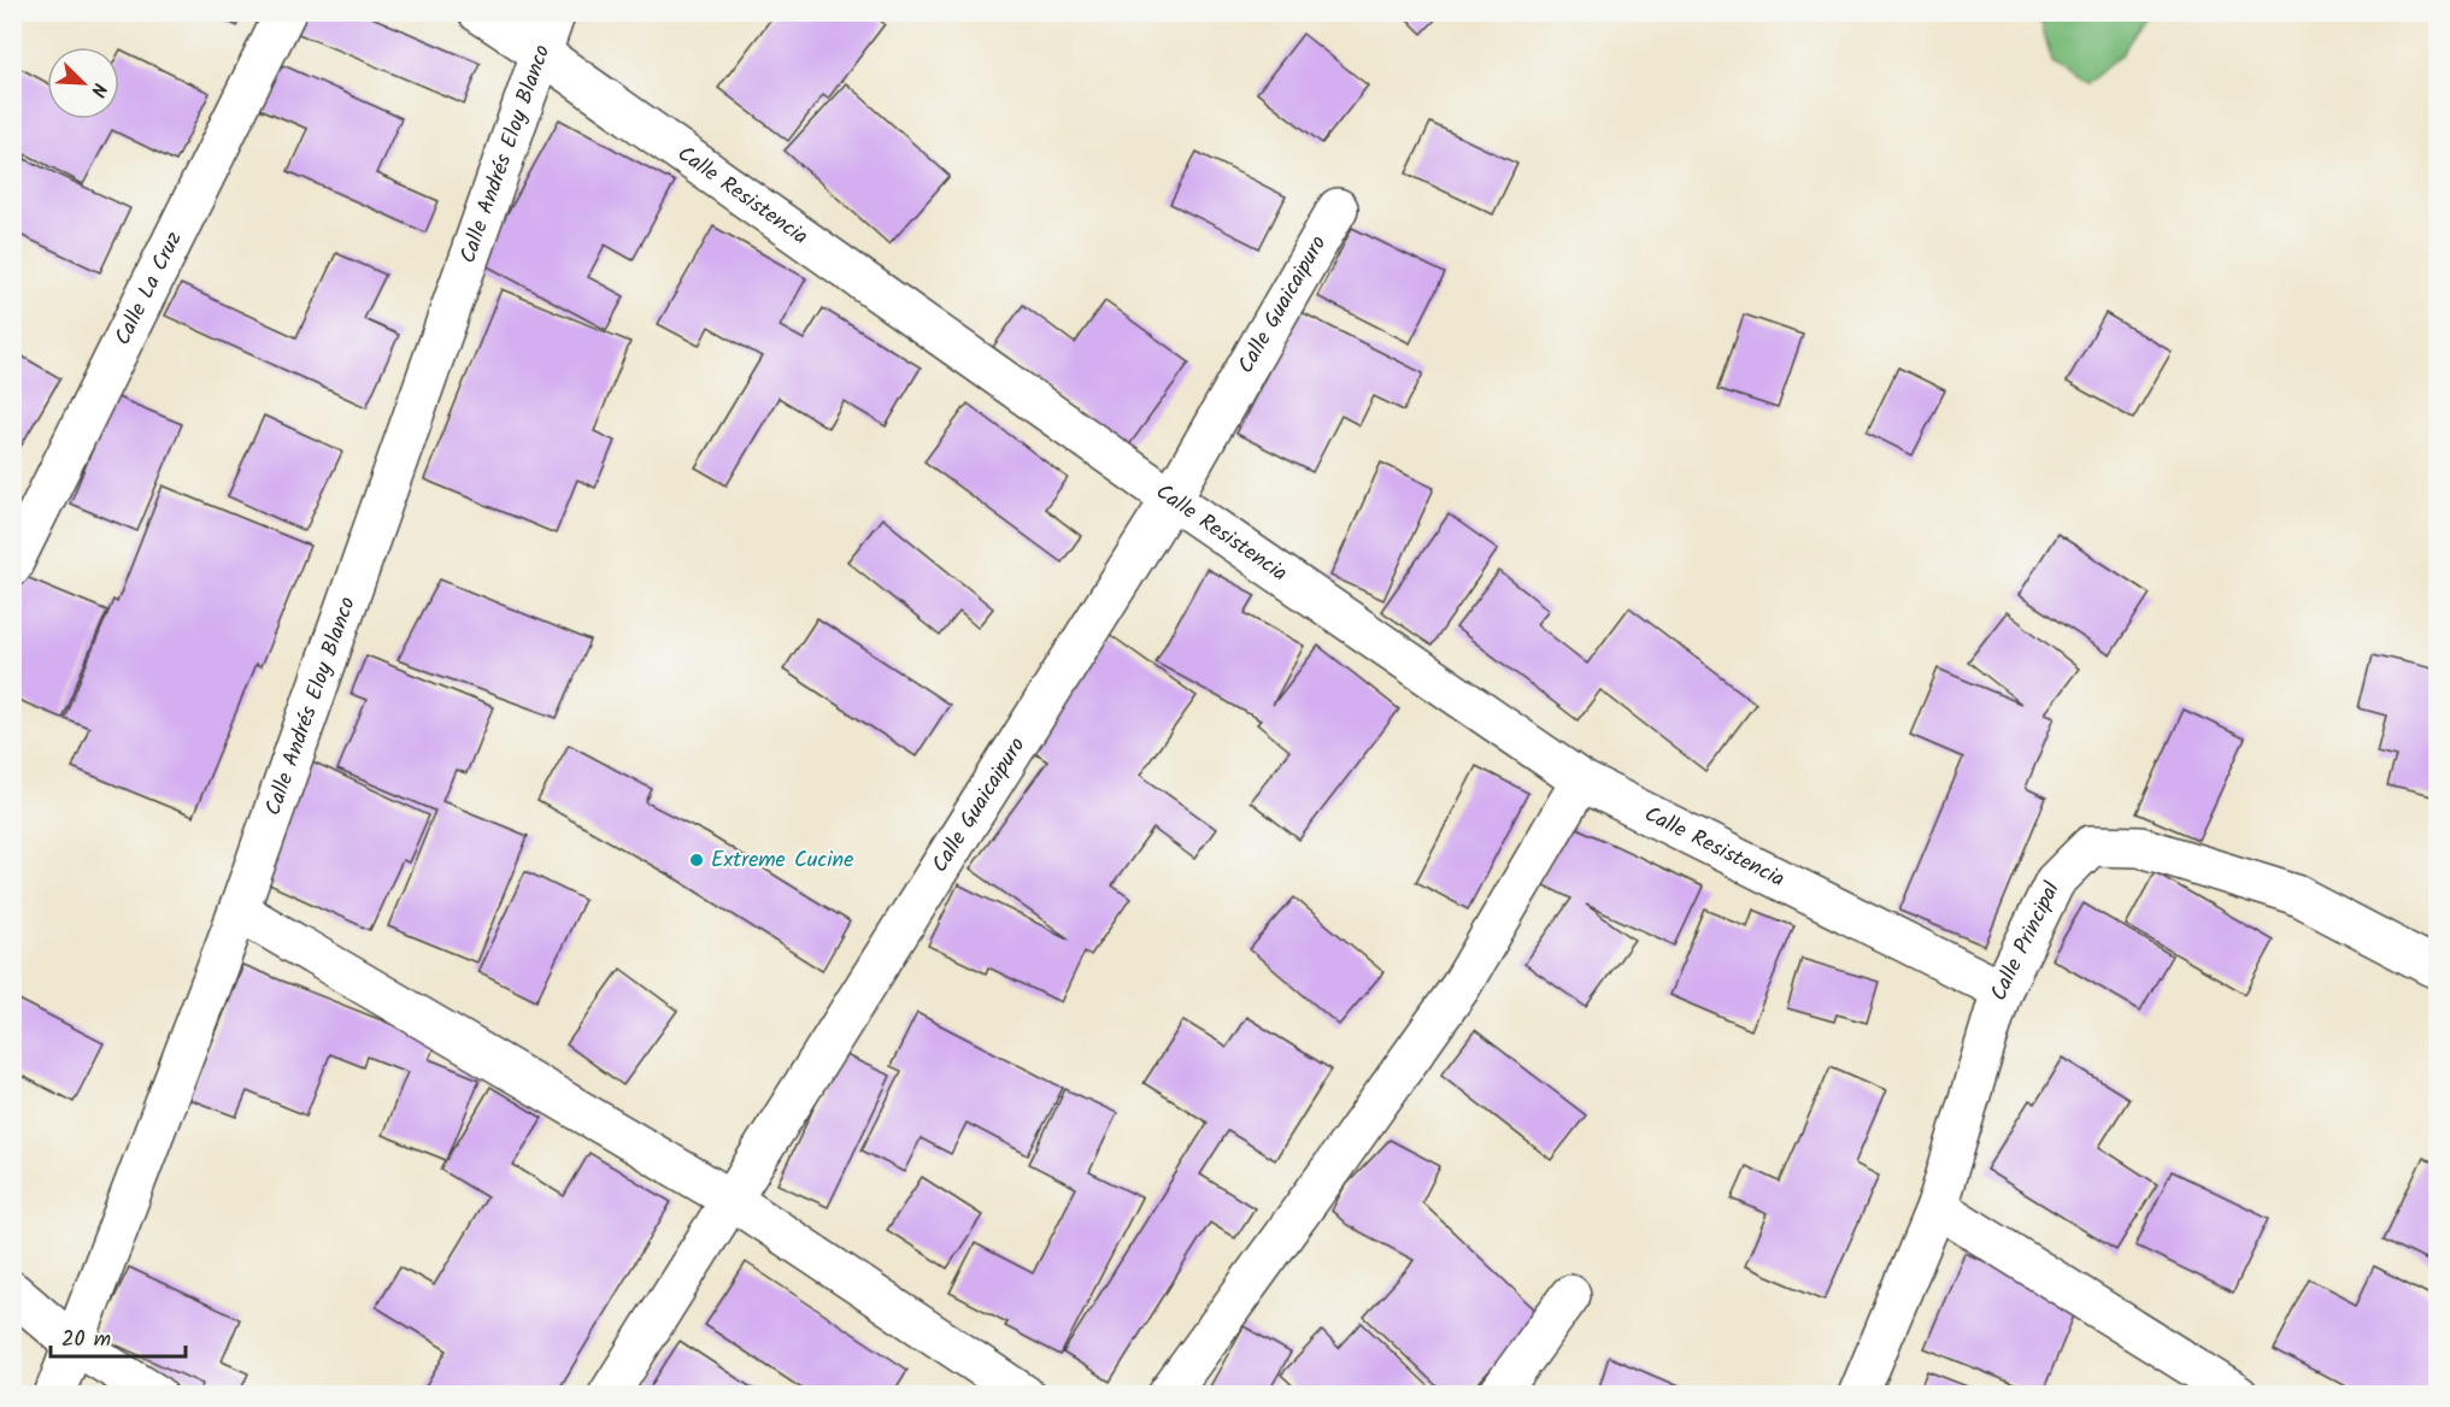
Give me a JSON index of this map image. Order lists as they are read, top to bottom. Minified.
{"streets":{"street":["Calle Andrés Eloy Blanco","Calle Resistencia","Calle La Cruz","Calle Guaicaipuro","Calle Principal"]},"crossings":[["Calle Andrés Eloy Blanco","Calle Resistencia"],["Calle Resistencia","Calle Guaicaipuro"],["Calle Resistencia","Calle Principal"]],"places":["Extreme Cucine"],"scale_bar":"20 m","north":"bottom right"}
